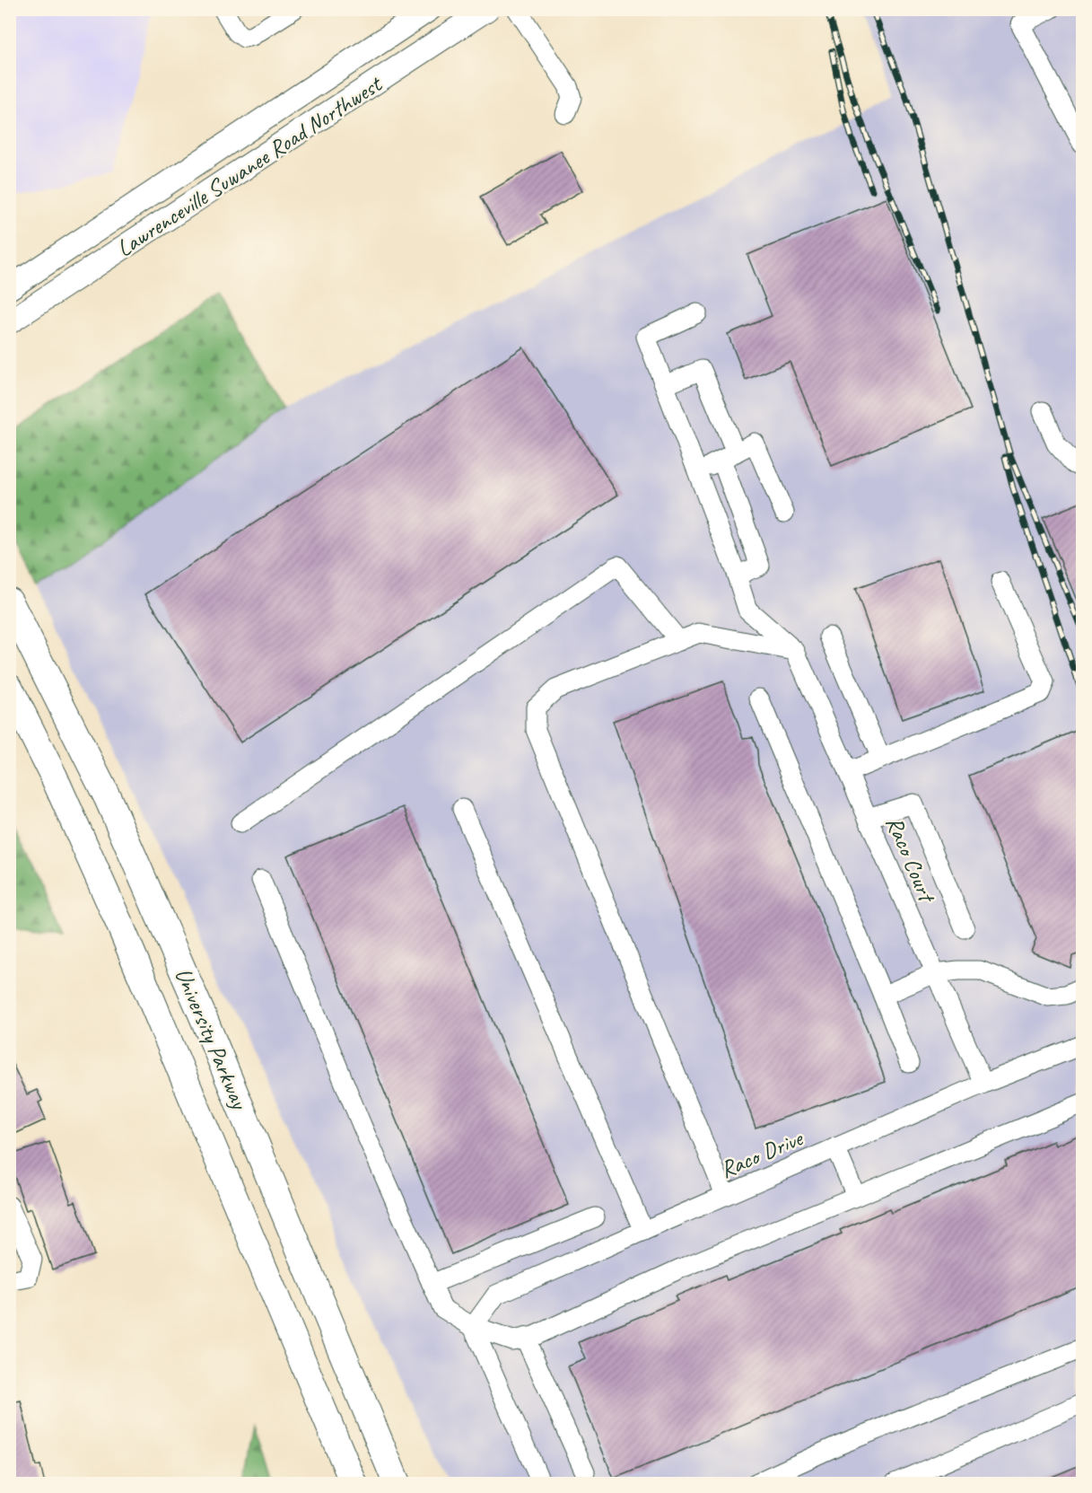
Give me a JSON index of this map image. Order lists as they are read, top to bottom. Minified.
{"streets":{"highway":["University Parkway"],"main road":["Lawrenceville Suwanee Road Northwest"],"street":["Raco Court","Raco Drive"]},"crossings":[["Raco Court","Raco Drive"]]}
